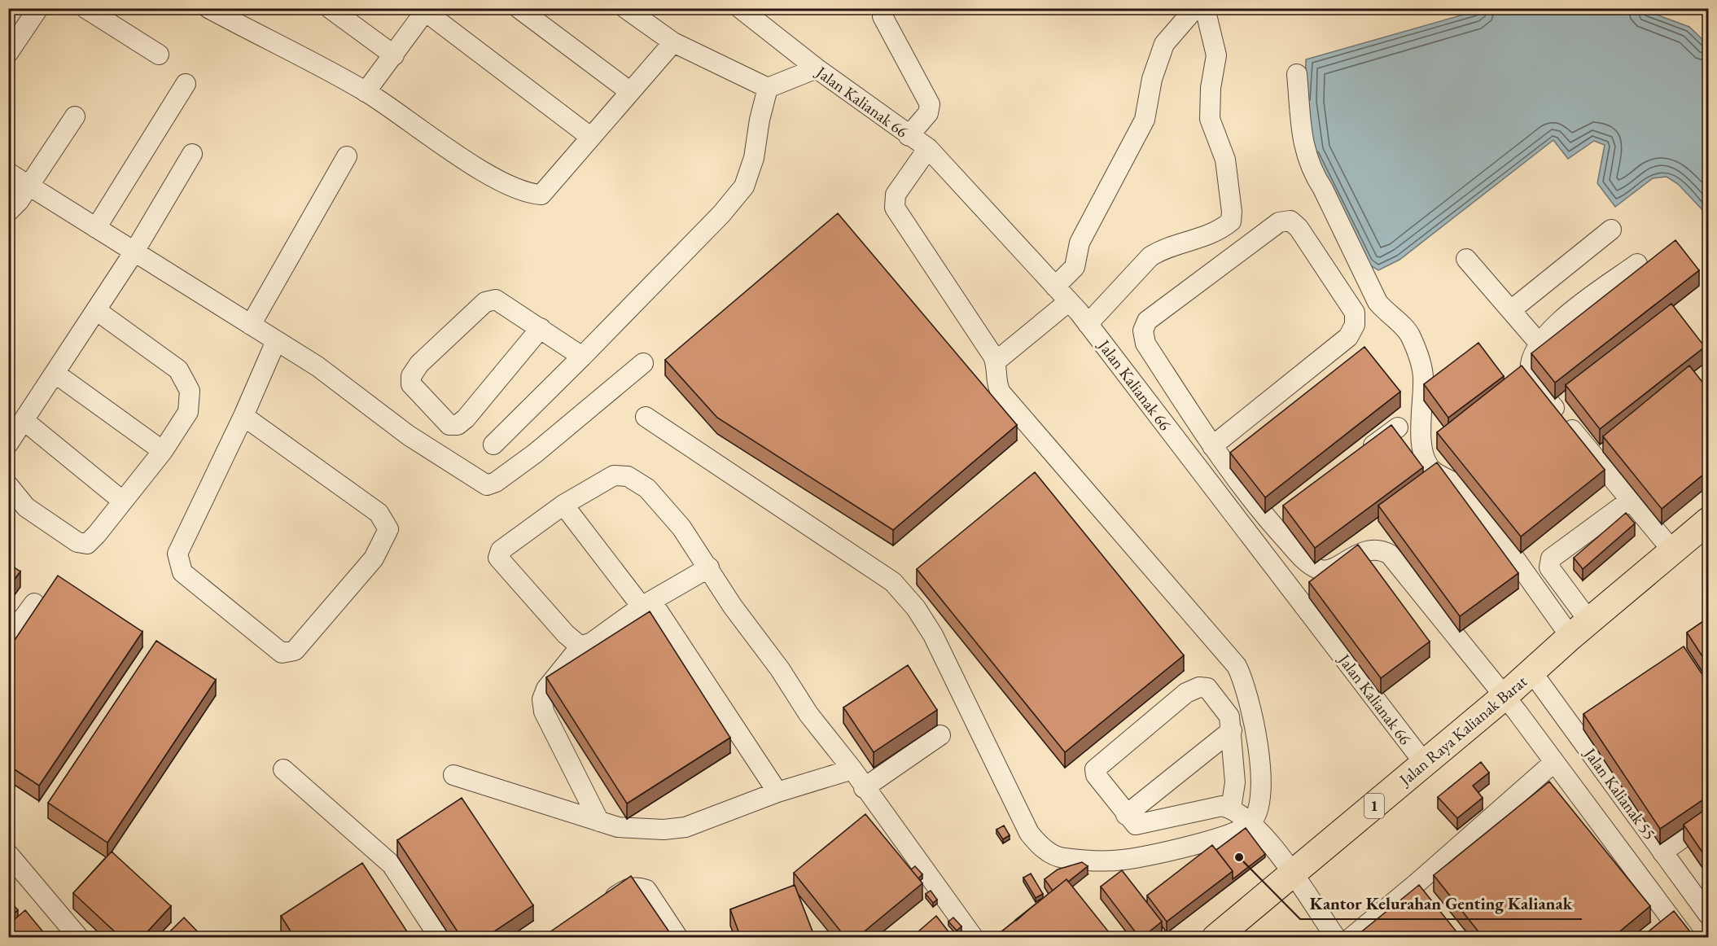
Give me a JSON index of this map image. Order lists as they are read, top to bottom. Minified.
{"streets":{"highway":["Jalan Raya Kalianak Barat","1"],"lane":["Jalan Kalianak 66","Jalan Kalianak 55"]},"crossings":[["Jalan Kalianak 66","Jalan Raya Kalianak Barat"],["Jalan Raya Kalianak Barat","Jalan Kalianak 55"]],"places":["Kantor Kelurahan Genting Kalianak"]}
